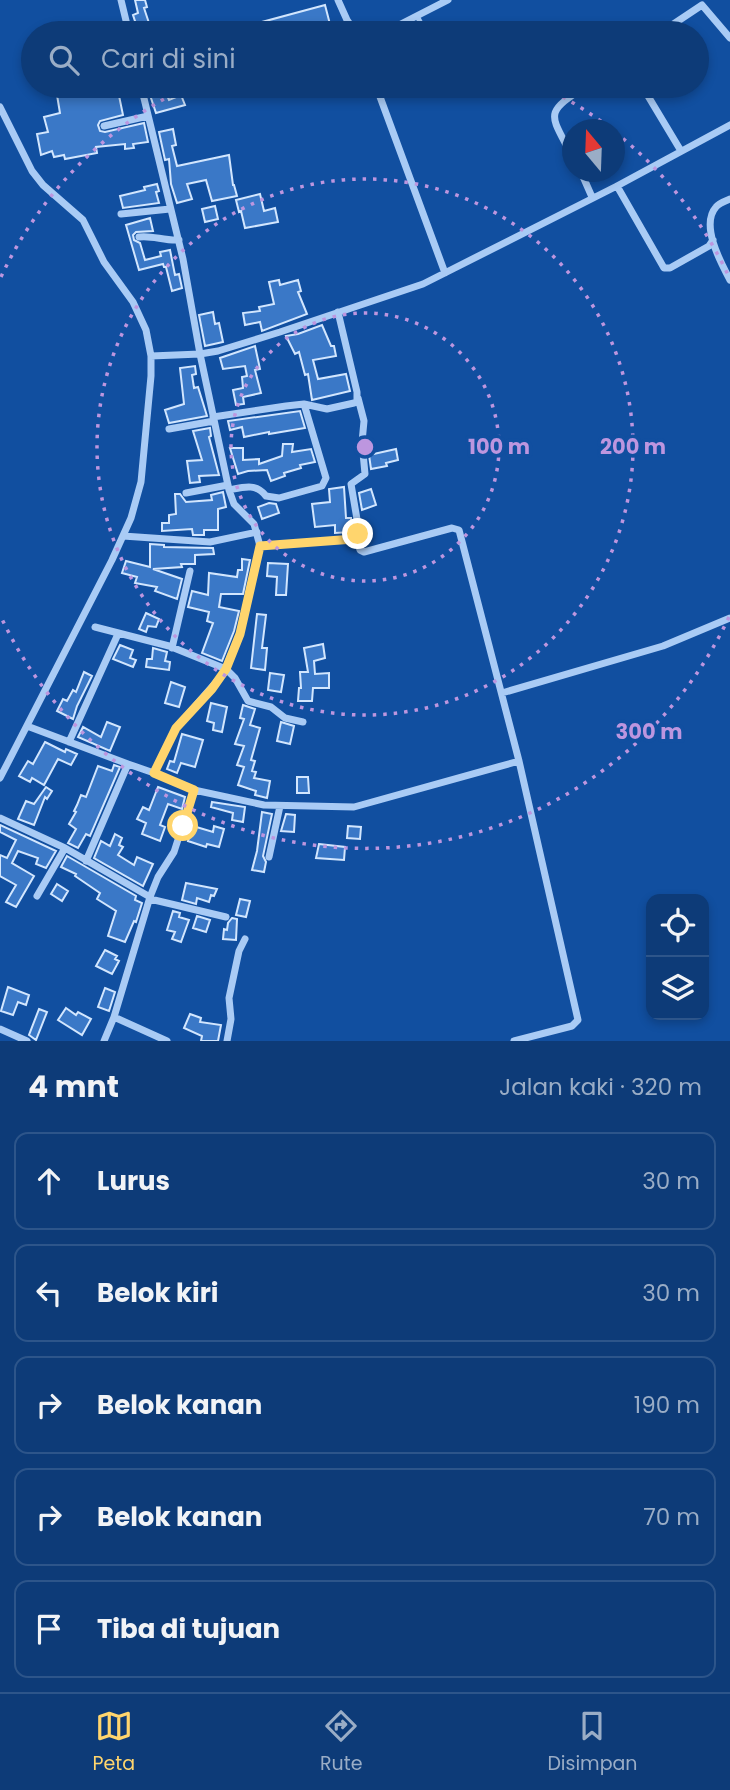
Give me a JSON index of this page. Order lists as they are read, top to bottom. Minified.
{"north":"top","page":{"search":"Cari di sini","heading":["4 mnt","Jalan kaki · 320 m"],"list":[["Lurus","30 m"],["Belok kiri","30 m"],["Belok kanan","190 m"],["Belok kanan","70 m"],"Tiba di tujuan"],"nav":["Peta","Rute","Disimpan"]},"rings":["100 m","200 m","300 m"]}
